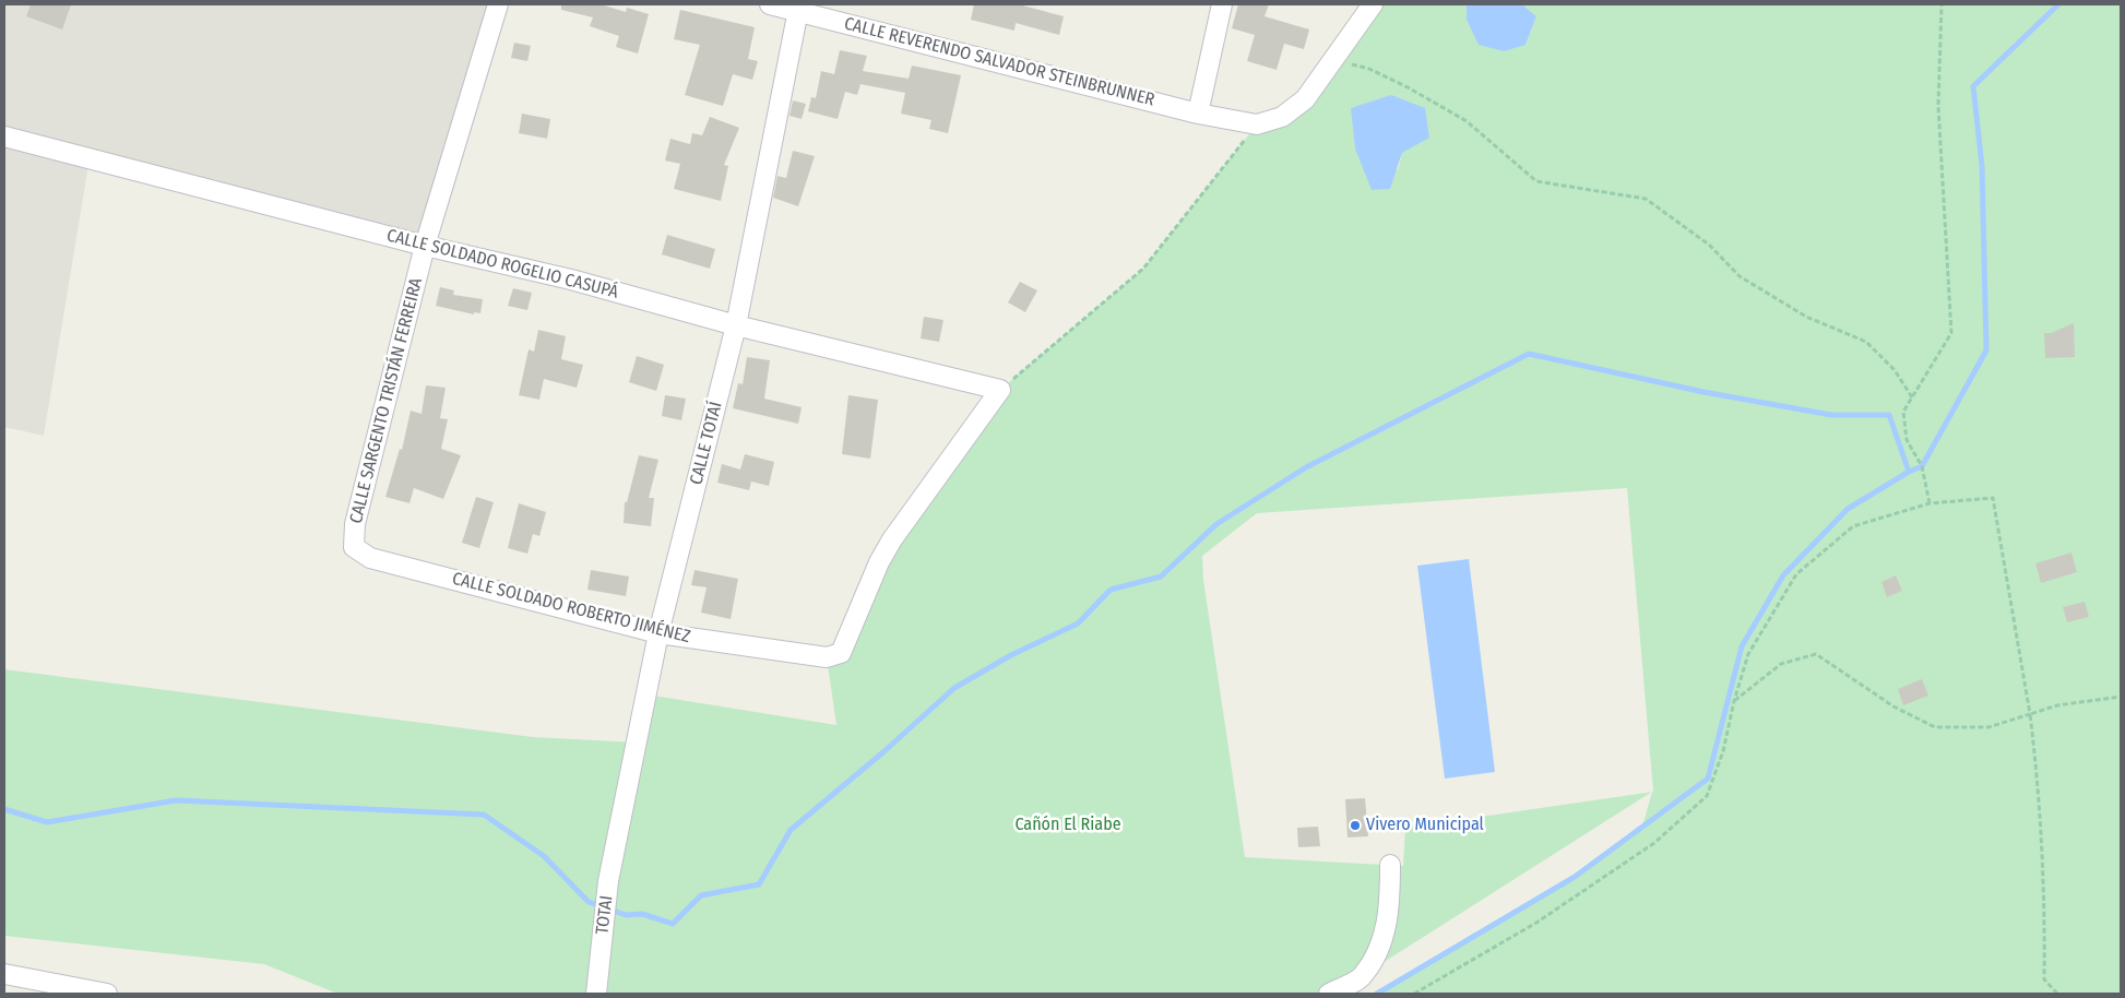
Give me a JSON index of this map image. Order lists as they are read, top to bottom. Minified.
{"streets":{"street":["CALLE REVERENDO SALVADOR STEINBRUNNER","CALLE SOLDADO ROGELIO CASUPÁ","CALLE SARGENTO TRISTÁN FERREIRA","CALLE TOTAÍ","CALLE SOLDADO ROBERTO JIMÉNEZ","TOTAI"]},"crossings":[["CALLE REVERENDO SALVADOR STEINBRUNNER","CALLE TOTAÍ"],["CALLE SOLDADO ROGELIO CASUPÁ","CALLE SARGENTO TRISTÁN FERREIRA"],["CALLE SOLDADO ROGELIO CASUPÁ","CALLE TOTAÍ"],["CALLE SOLDADO ROGELIO CASUPÁ","CALLE SOLDADO ROBERTO JIMÉNEZ"],["CALLE SARGENTO TRISTÁN FERREIRA","CALLE SOLDADO ROBERTO JIMÉNEZ"],["CALLE TOTAÍ","CALLE SOLDADO ROBERTO JIMÉNEZ"],["CALLE TOTAÍ","TOTAI"]],"parks":["Cañón El Riabe"],"places":["Vivero Municipal"]}
